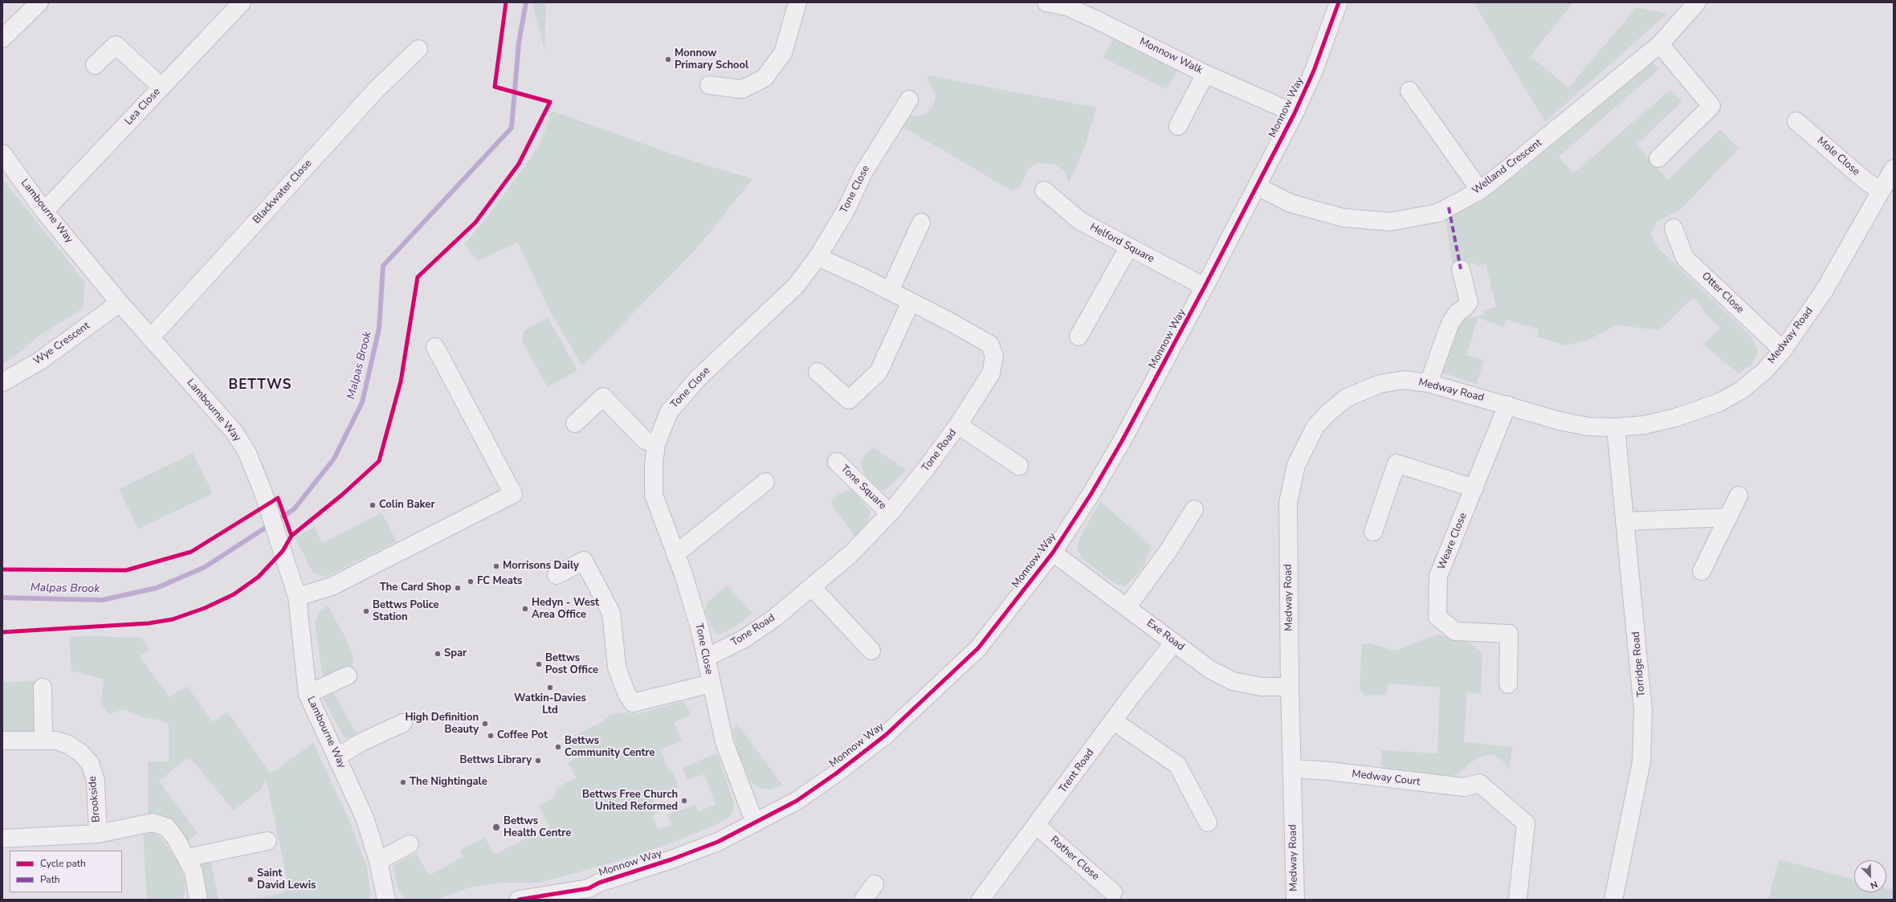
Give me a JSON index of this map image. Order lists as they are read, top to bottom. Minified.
{"streets":{"street":["Monnow Walk","Lea Close","Monnow Way","Mole Close","Welland Crescent","Tone Close","Blackwater Close","Lambourne Way","Helford Square","Otter Close","Medway Road","Wye Crescent","Tone Road","Tone Square","Weare Close","Exe Road","Torridge Road","Trent Road","Medway Court","Brookside","Rother Close"]},"crossings":[["Monnow Walk","Monnow Way"],["Lea Close","Lambourne Way"],["Monnow Way","Welland Crescent"],["Monnow Way","Tone Close"],["Monnow Way","Helford Square"],["Monnow Way","Exe Road"],["Mole Close","Medway Road"],["Tone Close","Tone Road"],["Blackwater Close","Lambourne Way"],["Lambourne Way","Wye Crescent"],["Otter Close","Medway Road"],["Medway Road","Weare Close"],["Medway Road","Exe Road"],["Medway Road","Torridge Road"],["Medway Road","Medway Court"],["Tone Road","Tone Square"],["Exe Road","Trent Road"],["Trent Road","Rother Close"]],"districts":["BETTWS"],"water":["Malpas Brook"],"places":["Monnow Primary School","Colin Baker","Morrisons Daily","FC Meats","The Card Shop","Hedyn - West Area Office","Bettws Police Station","Spar","Bettws Post Office","Watkin-Davies Ltd","High Definition Beauty","Coffee Pot","Bettws Community Centre","Bettws Library","The Nightingale","Bettws Free Church United Reformed","Bettws Health Centre","Saint David Lewis"],"legend":["Cycle path","Path"],"north":"bottom right"}
